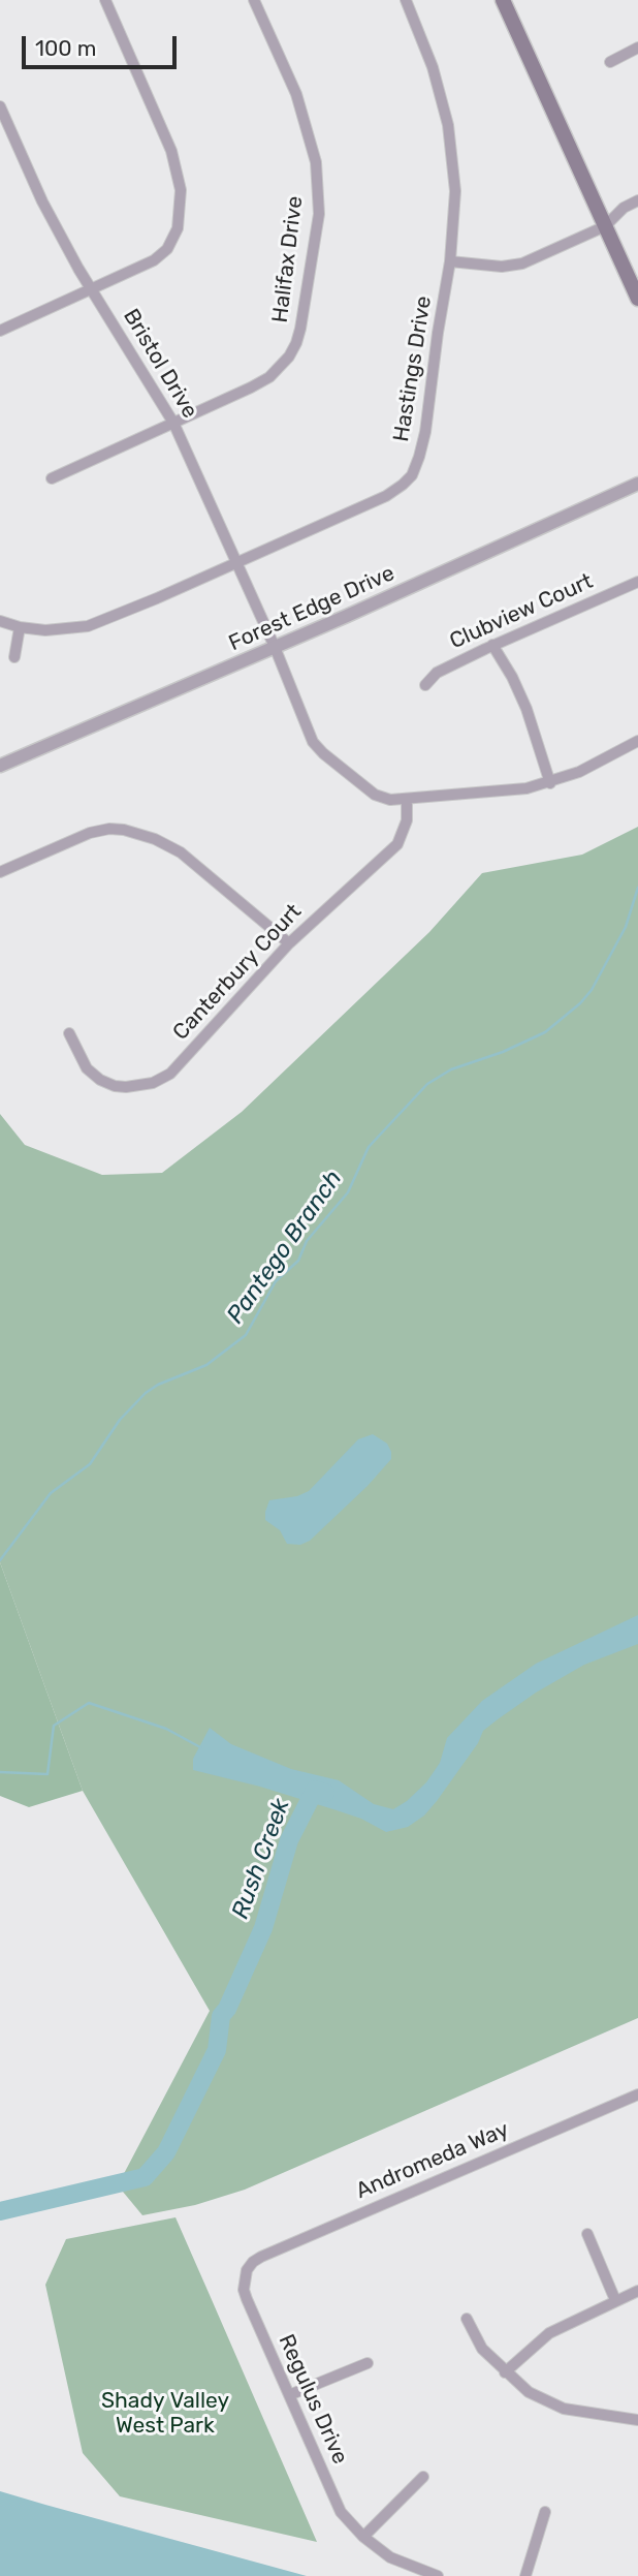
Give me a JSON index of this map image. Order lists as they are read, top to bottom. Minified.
{"streets":{"street":["Halifax Drive","Bristol Drive","Hastings Drive","Forest Edge Drive","Clubview Court","Canterbury Court","Andromeda Way","Regulus Drive"]},"crossings":[["Halifax Drive","Bristol Drive"],["Bristol Drive","Hastings Drive"],["Bristol Drive","Forest Edge Drive"],["Bristol Drive","Canterbury Court"],["Andromeda Way","Regulus Drive"]],"water":["Pantego Branch","Rush Creek"],"parks":["Shady Valley West Park"],"scale_bar":"100 m"}
